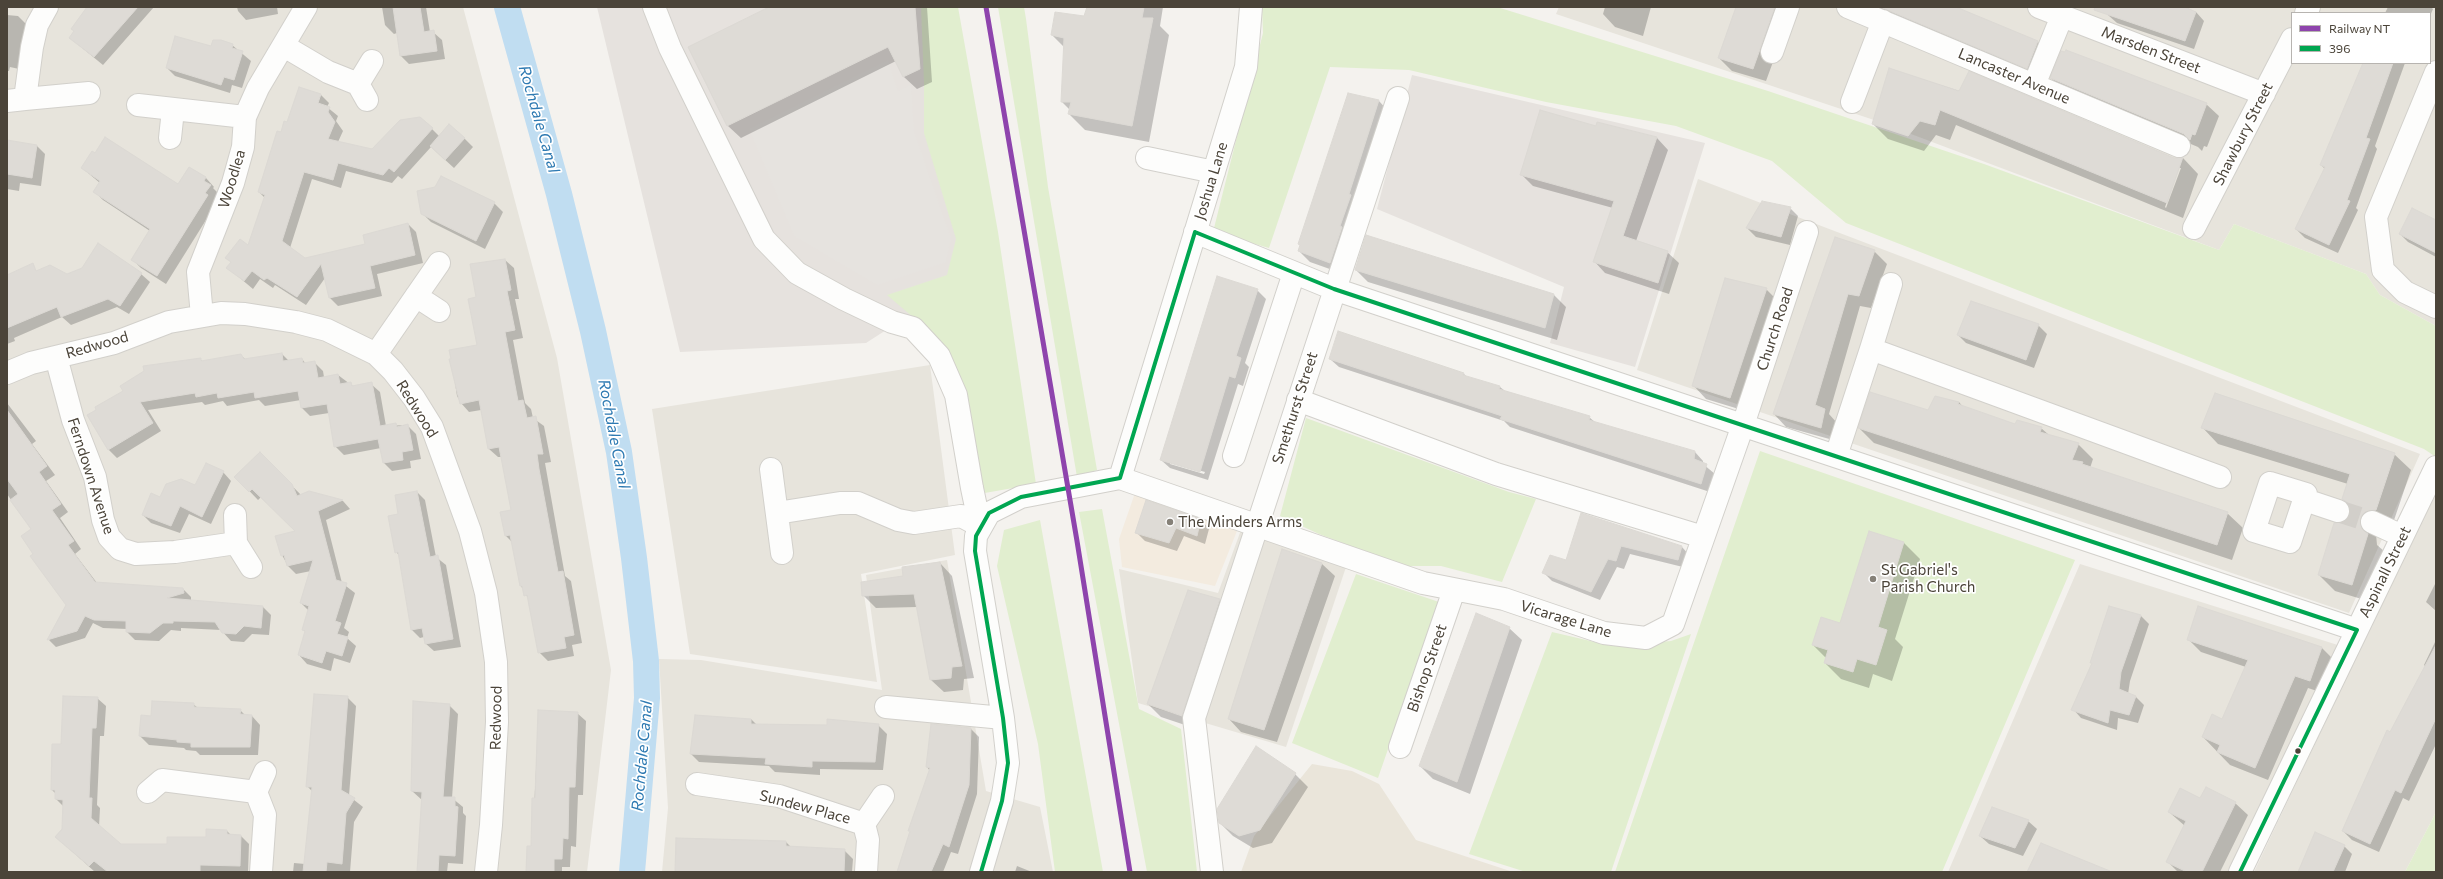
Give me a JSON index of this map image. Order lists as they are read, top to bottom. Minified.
{"streets":{"street":["Marsden Street","Lancaster Avenue","Shawbury Street","Woodlea","Joshua Lane","Church Road","Redwood","Smethurst Street","Ferndown Avenue","Aspinall Street","Vicarage Lane","Bishop Street","Sundew Place"]},"crossings":[["Marsden Street","Shawbury Street"],["Woodlea","Redwood"],["Joshua Lane","Vicarage Lane"],["Church Road","Vicarage Lane"],["Redwood","Ferndown Avenue"],["Smethurst Street","Vicarage Lane"],["Vicarage Lane","Bishop Street"]],"water":["Rochdale Canal"],"places":["The Minders Arms","St Gabriel's Parish Church"],"lines":["rail line NT","transit line 396"],"legend":["Railway NT","396"]}
